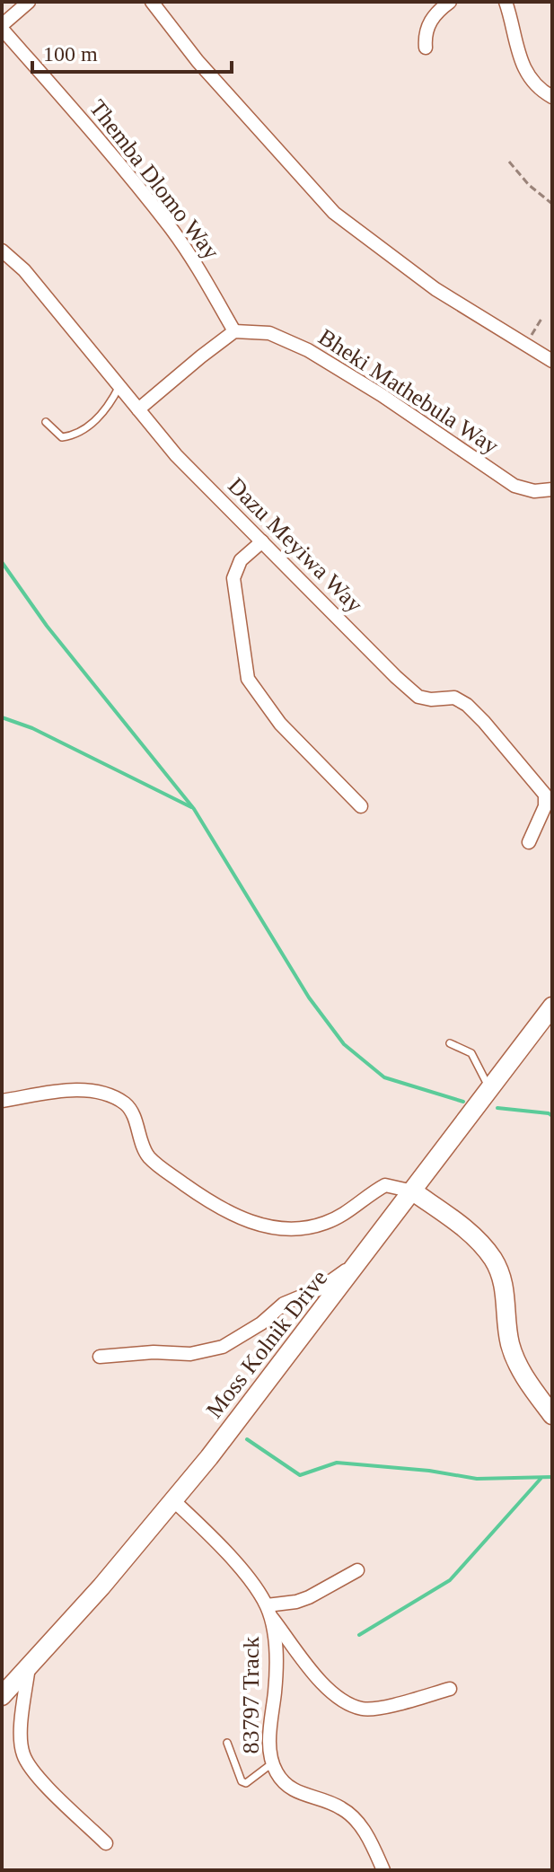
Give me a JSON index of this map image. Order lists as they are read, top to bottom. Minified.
{"streets":{"main road":["Moss Kolnik Drive"],"street":["Themba Dlomo Way","Bheki Mathebula Way","Dazu Meyiwa Way","83797 Track"]},"crossings":[["Themba Dlomo Way","Bheki Mathebula Way"],["Moss Kolnik Drive","83797 Track"]],"scale_bar":"100 m"}
